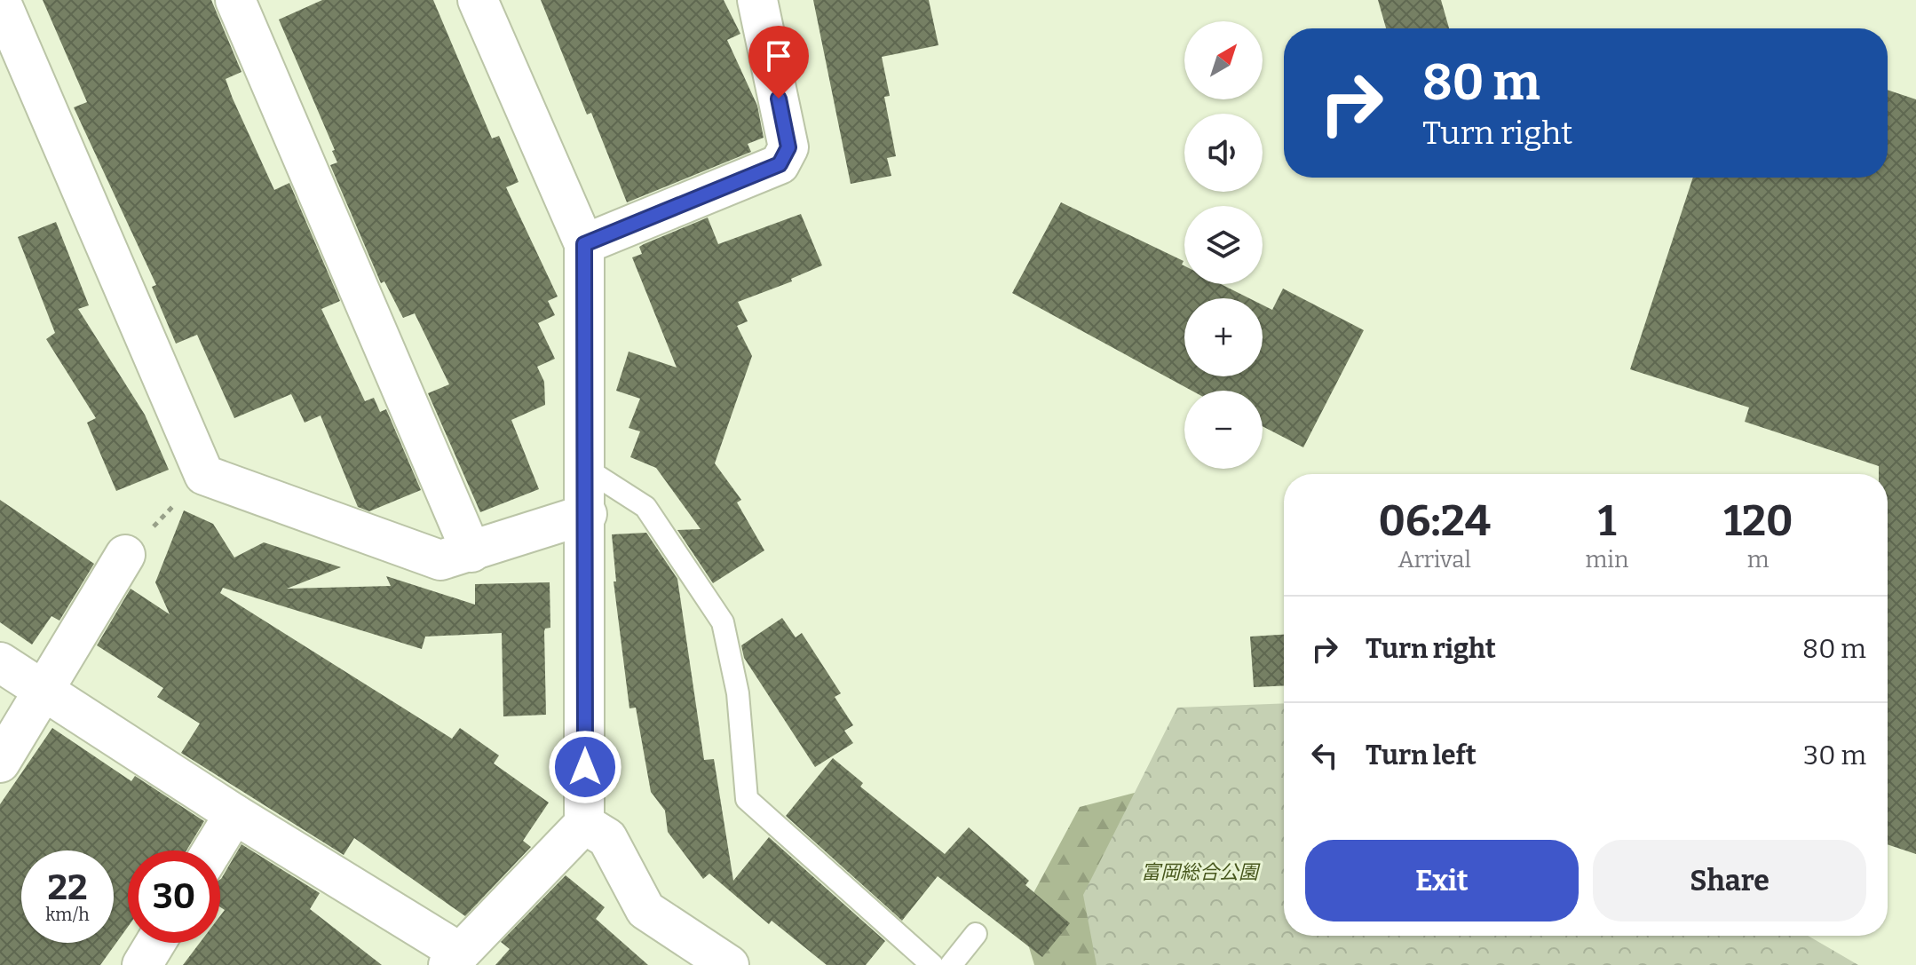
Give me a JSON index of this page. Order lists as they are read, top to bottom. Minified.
{"parks":["富岡総合公園"],"north":"top right","page":{"map_buttons":["+","−"],"turn":["80 m","Turn right"],"eta":["06:24","Arrival","1","min","120","m"],"list":[{"name":"Turn right","value":"80 m"},{"name":"Turn left","value":"30 m"}],"buttons":["Exit","Share"],"speed":"22 km/h","limit":"30"}}
